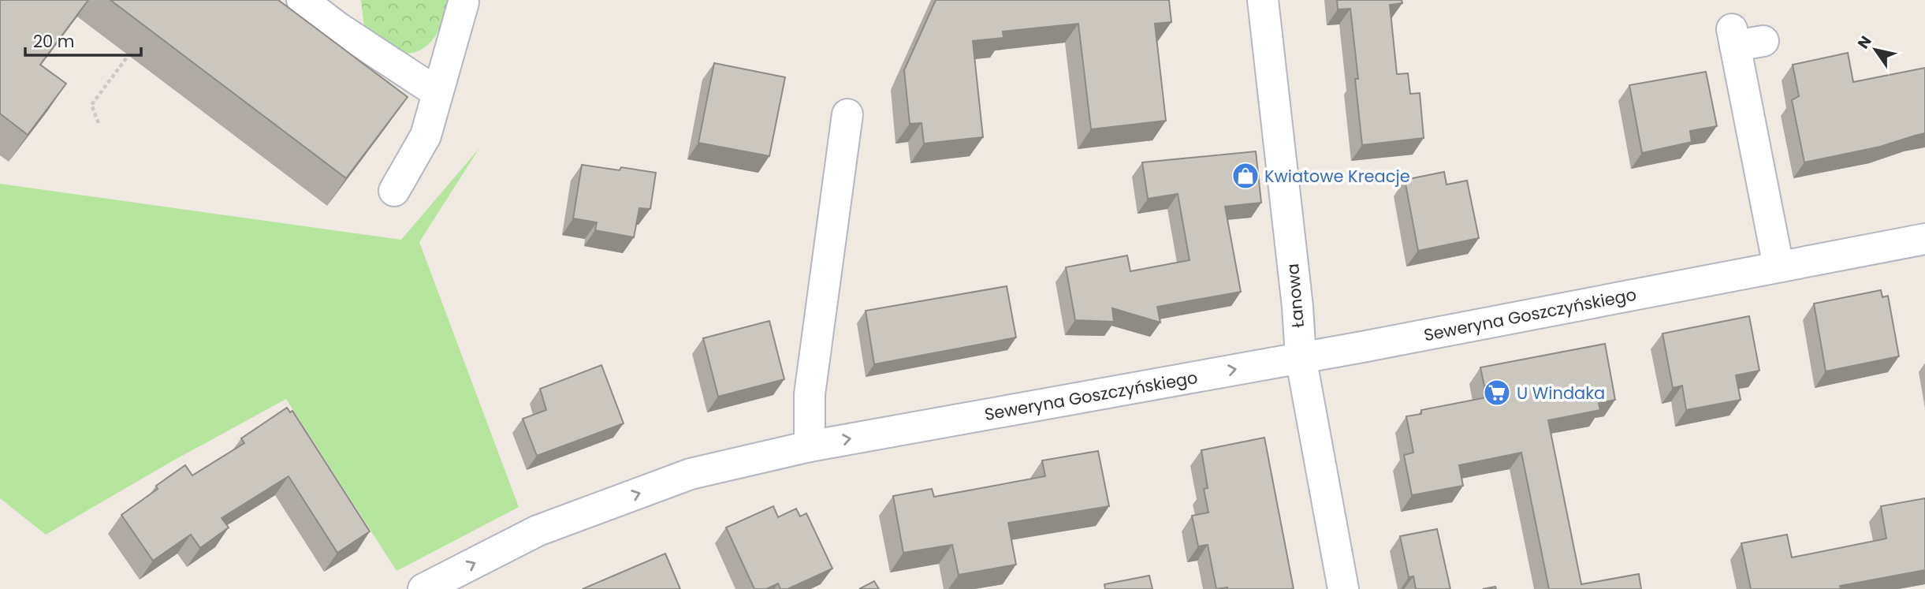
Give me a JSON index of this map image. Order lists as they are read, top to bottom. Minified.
{"streets":{"street":["Łanowa","Seweryna Goszczyńskiego"]},"crossings":[["Łanowa","Seweryna Goszczyńskiego"]],"one_way":["Seweryna Goszczyńskiego"],"places":{"shop":["Kwiatowe Kreacje"],"supermarket":["U Windaka"]},"scale_bar":"20 m","north":"top left"}
